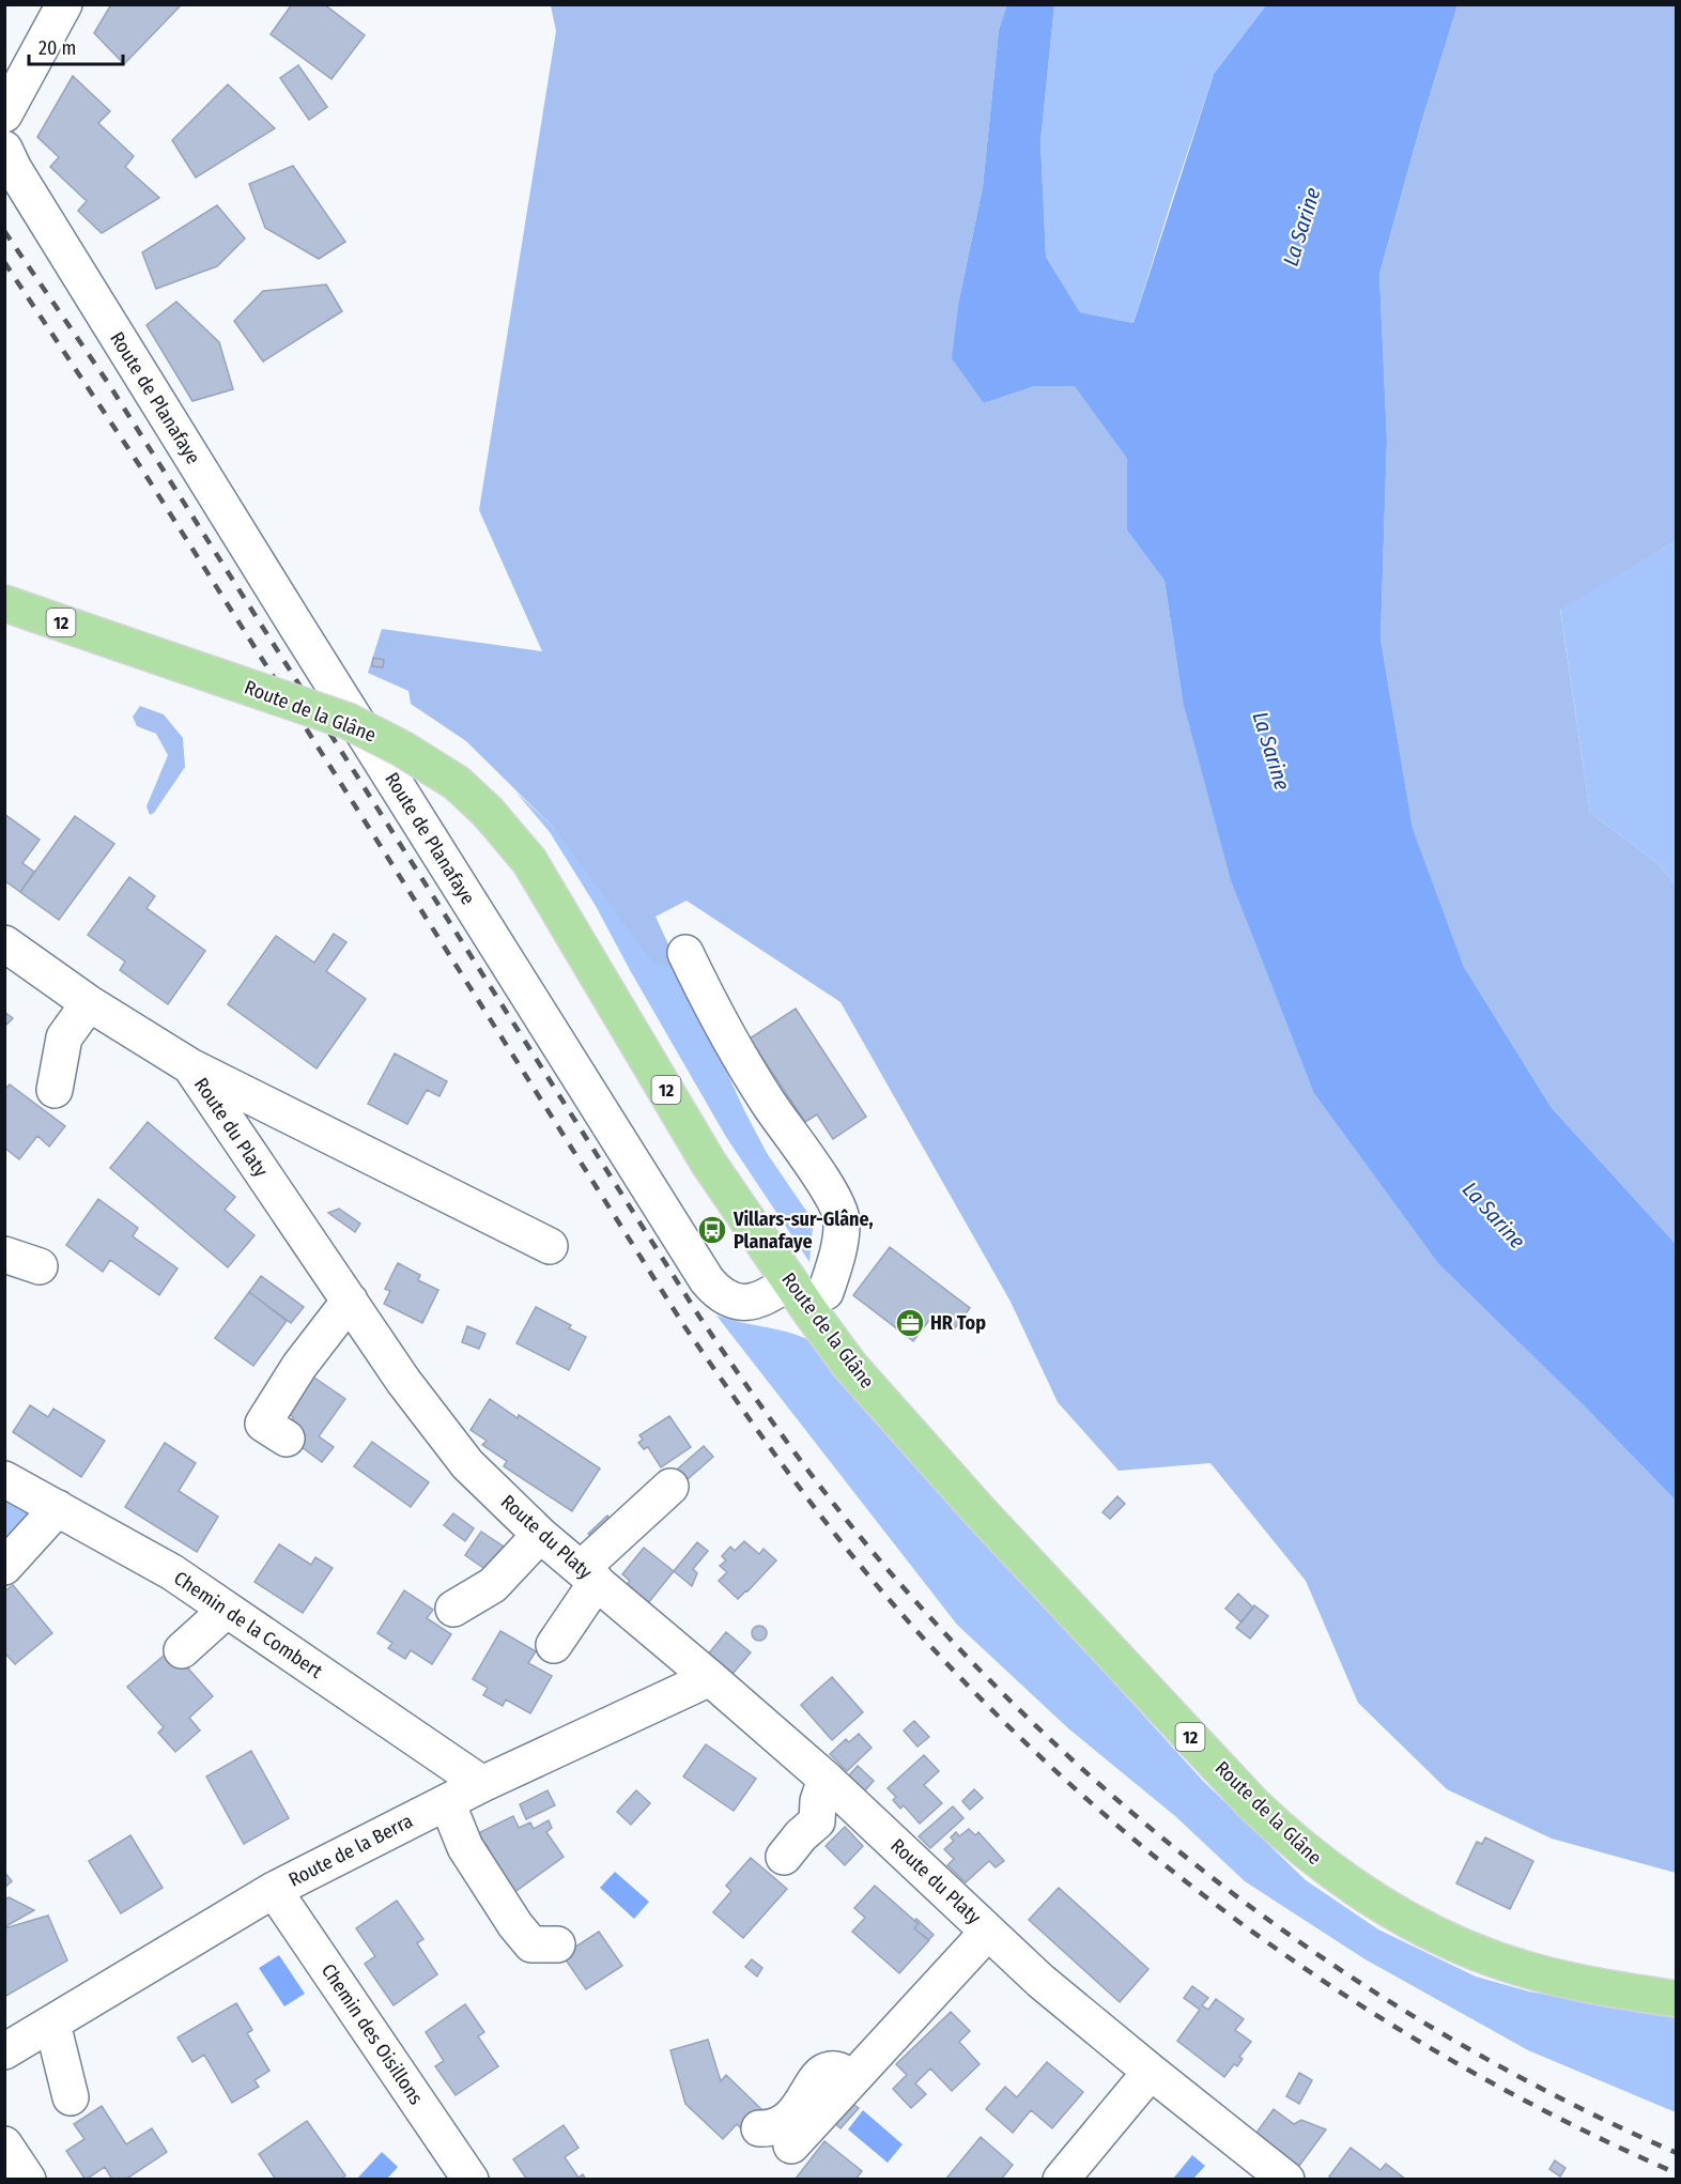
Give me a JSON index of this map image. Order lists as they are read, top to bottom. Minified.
{"streets":{"main road":["12","Route de la Glâne"],"street":["Route de Planafaye","Route du Platy","Chemin de la Combert","Route de la Berra","Chemin des Oisillons"]},"crossings":[["Route de Planafaye","Route de la Glâne"],["Route du Platy","Route de la Berra"],["Chemin de la Combert","Route de la Berra"],["Route de la Berra","Chemin des Oisillons"]],"water":["La Sarine"],"places":{"bus stop":["Villars-sur-Glâne, Planafaye"],"office":["HR Top"]},"scale_bar":"20 m"}
